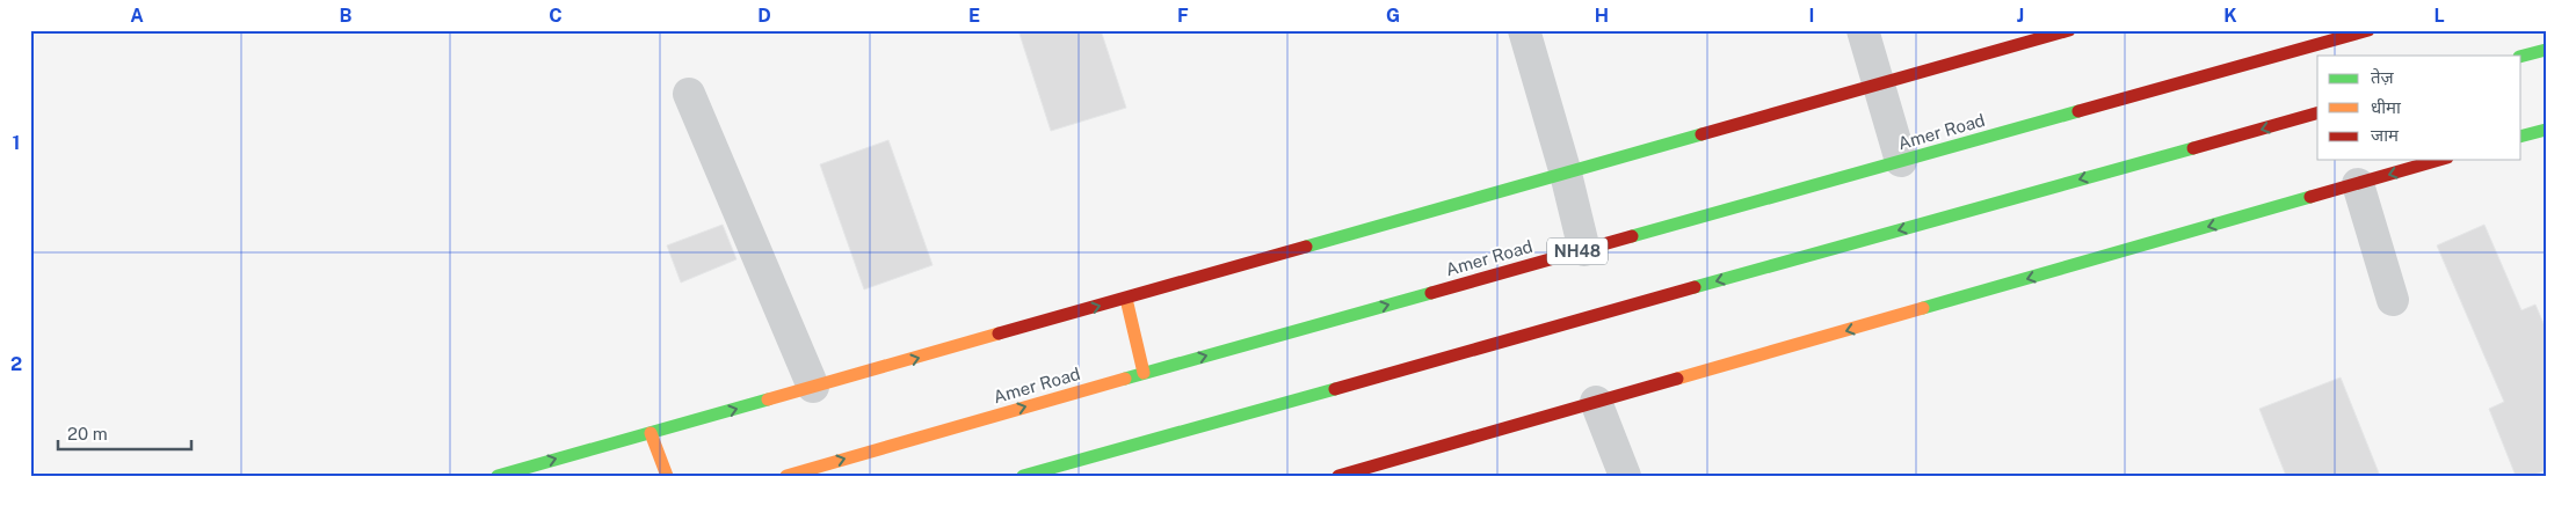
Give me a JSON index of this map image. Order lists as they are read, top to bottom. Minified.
{"streets":{"main road":["Amer Road","NH48"]},"legend":["तेज़","धीमा","जाम"],"scale_bar":"20 m","grid":{"columns":["A","B","C","D","E","F","G","H","I","J","K","L"],"rows":["1","2"]}}
